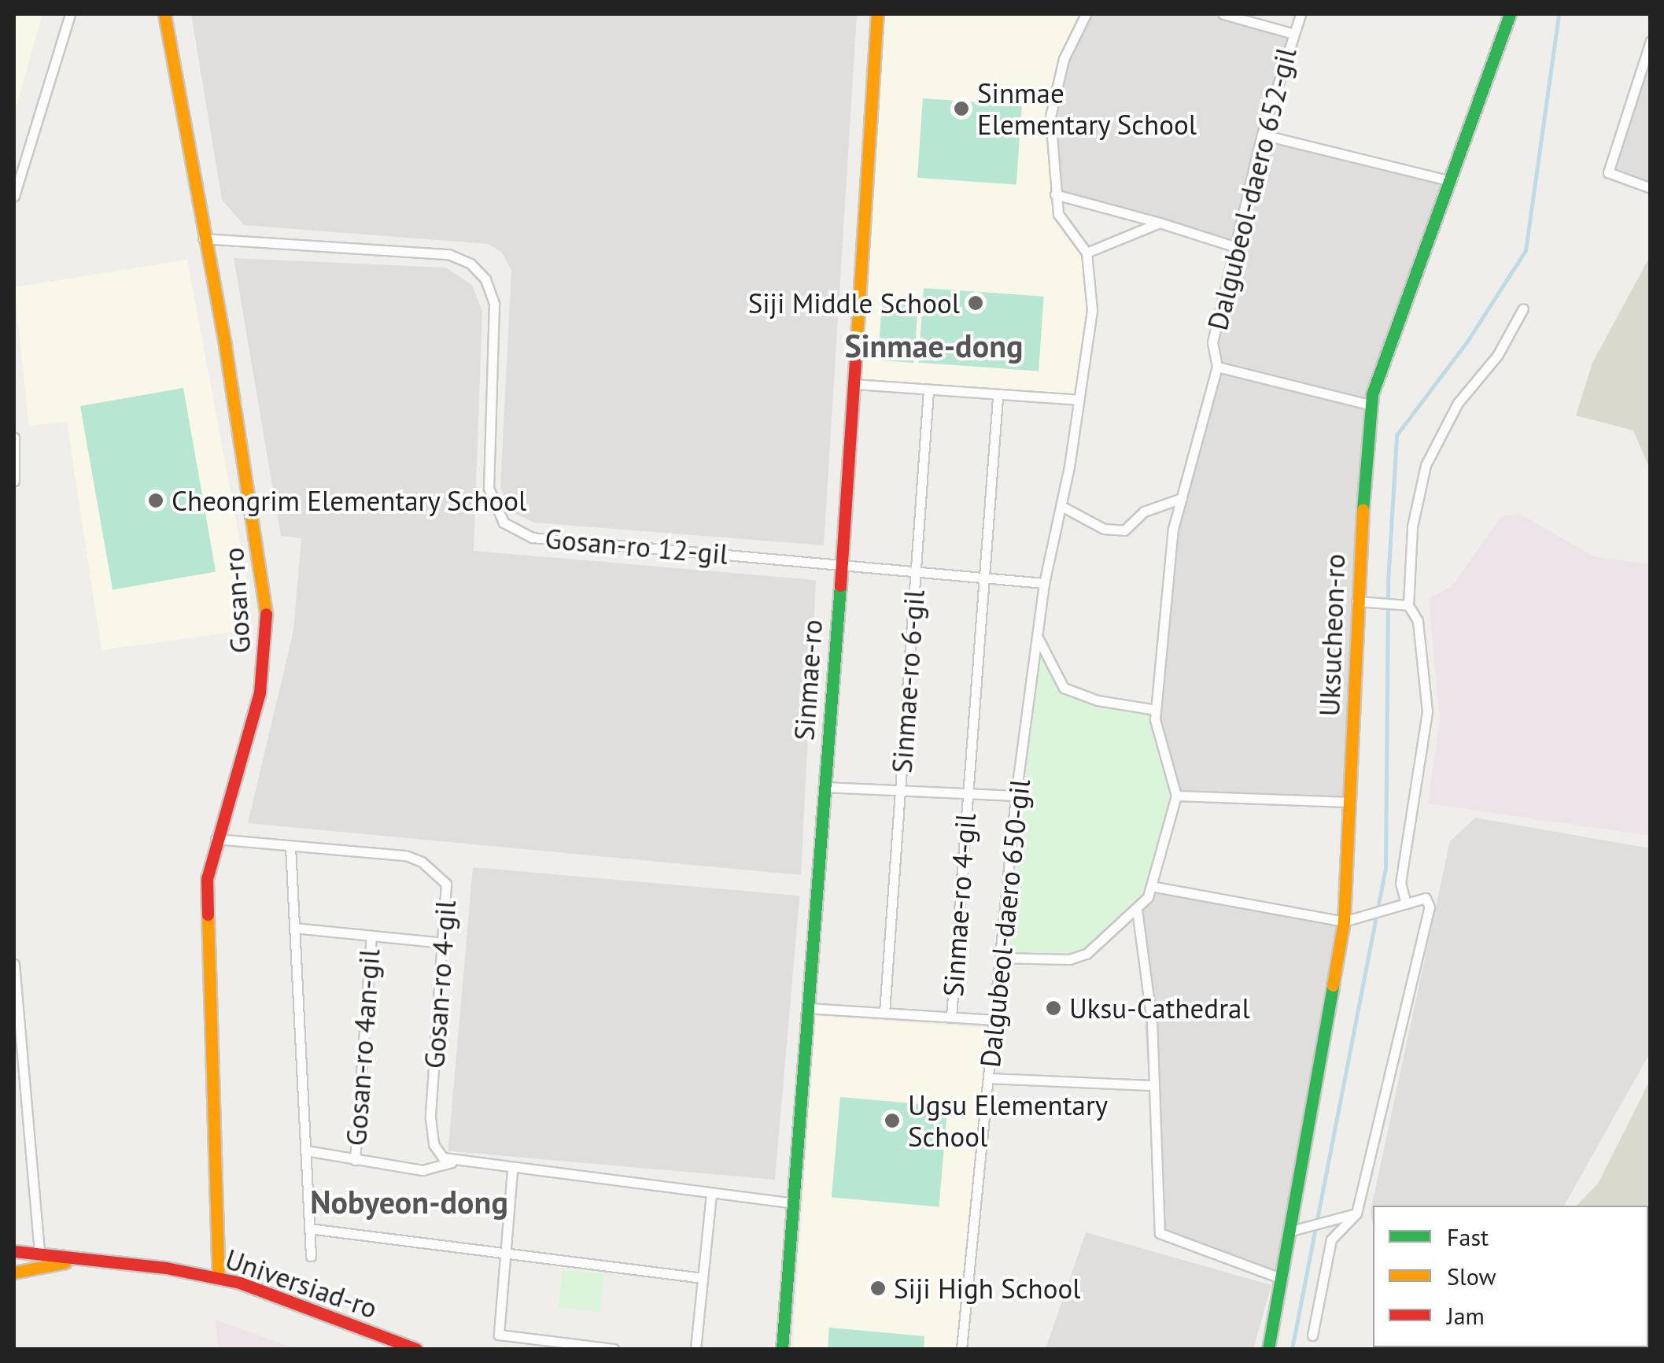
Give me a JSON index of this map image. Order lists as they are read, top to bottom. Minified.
{"streets":{"main road":["Gosan-ro","Uksucheon-ro","Sinmae-ro","Universiad-ro"],"street":["Dalgubeol-daero 652-gil","Gosan-ro 12-gil","Sinmae-ro 6-gil","Sinmae-ro 4-gil","Dalgubeol-daero 650-gil","Gosan-ro 4-gil","Gosan-ro 4an-gil"]},"crossings":[["Dalgubeol-daero 652-gil","Uksucheon-ro"],["Dalgubeol-daero 652-gil","Dalgubeol-daero 650-gil"],["Gosan-ro 12-gil","Gosan-ro"],["Gosan-ro 12-gil","Sinmae-ro"],["Gosan-ro 12-gil","Sinmae-ro 6-gil"],["Gosan-ro","Gosan-ro 4-gil"],["Gosan-ro","Universiad-ro"],["Sinmae-ro","Sinmae-ro 6-gil"],["Sinmae-ro","Sinmae-ro 4-gil"],["Sinmae-ro 6-gil","Sinmae-ro 4-gil"],["Sinmae-ro 6-gil","Dalgubeol-daero 650-gil"],["Sinmae-ro 4-gil","Dalgubeol-daero 650-gil"],["Gosan-ro 4-gil","Gosan-ro 4an-gil"]],"districts":["Sinmae-dong","Nobyeon-dong"],"places":["Sinmae Elementary School","Siji Middle School","Cheongrim Elementary School","Uksu-Cathedral","Ugsu Elementary School","Siji High School"],"legend":["Fast","Slow","Jam"]}
